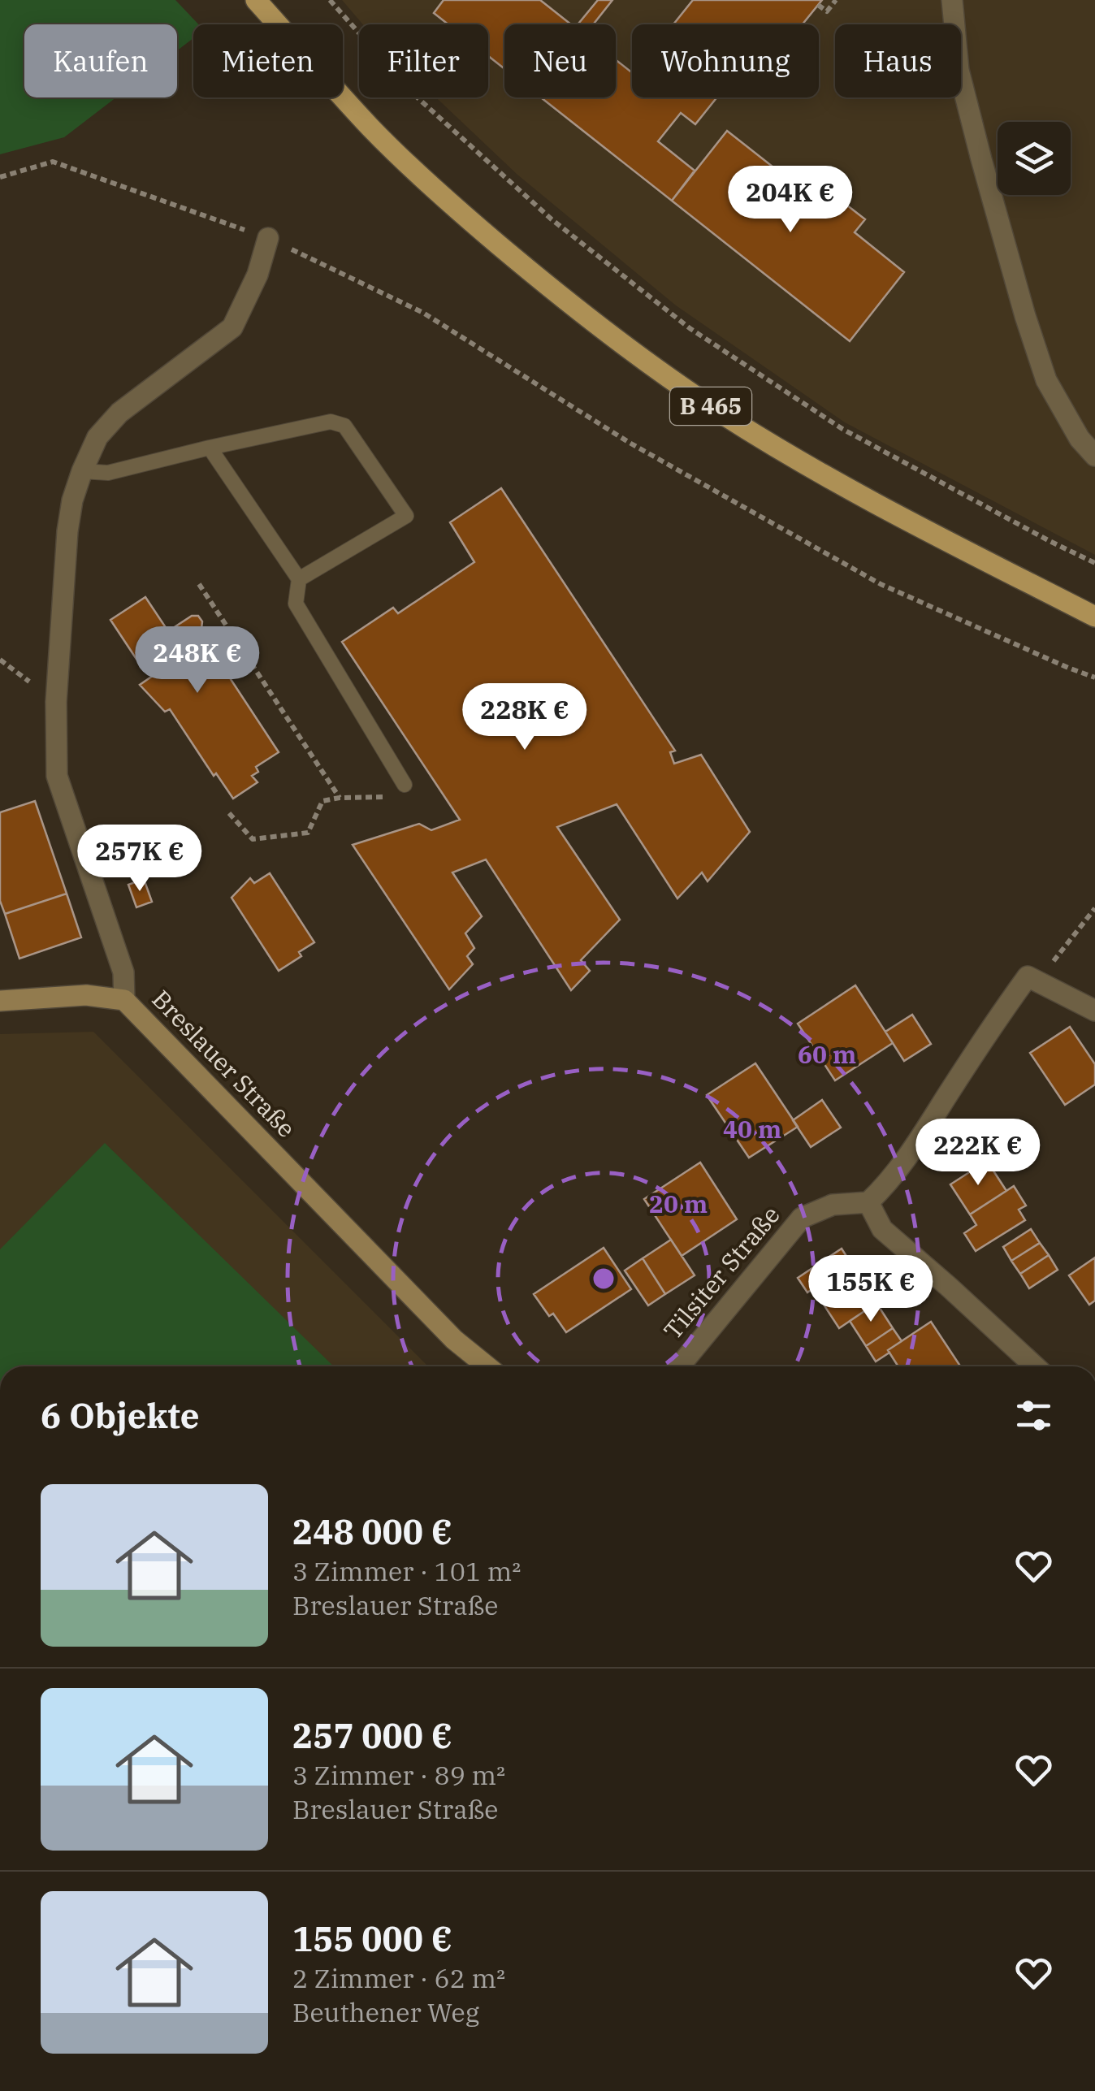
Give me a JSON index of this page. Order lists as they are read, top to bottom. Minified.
{"streets":{"main road":["B 465"],"street":["Breslauer Straße","Tilsiter Straße"]},"page":{"chip":["Kaufen","Mieten","Filter","Neu","Wohnung","Haus"],"price":["204K €","248K €","228K €","257K €","222K €","155K €"],"heading":"6 Objekte","list":[{"name":"248 000 €","note":"3 Zimmer · 101 m² · Breslauer Straße"},{"name":"257 000 €","note":"3 Zimmer · 89 m² · Breslauer Straße"},{"name":"155 000 €","note":"2 Zimmer · 62 m² · Beuthener Weg"}]},"rings":["60 m","40 m","20 m"]}
